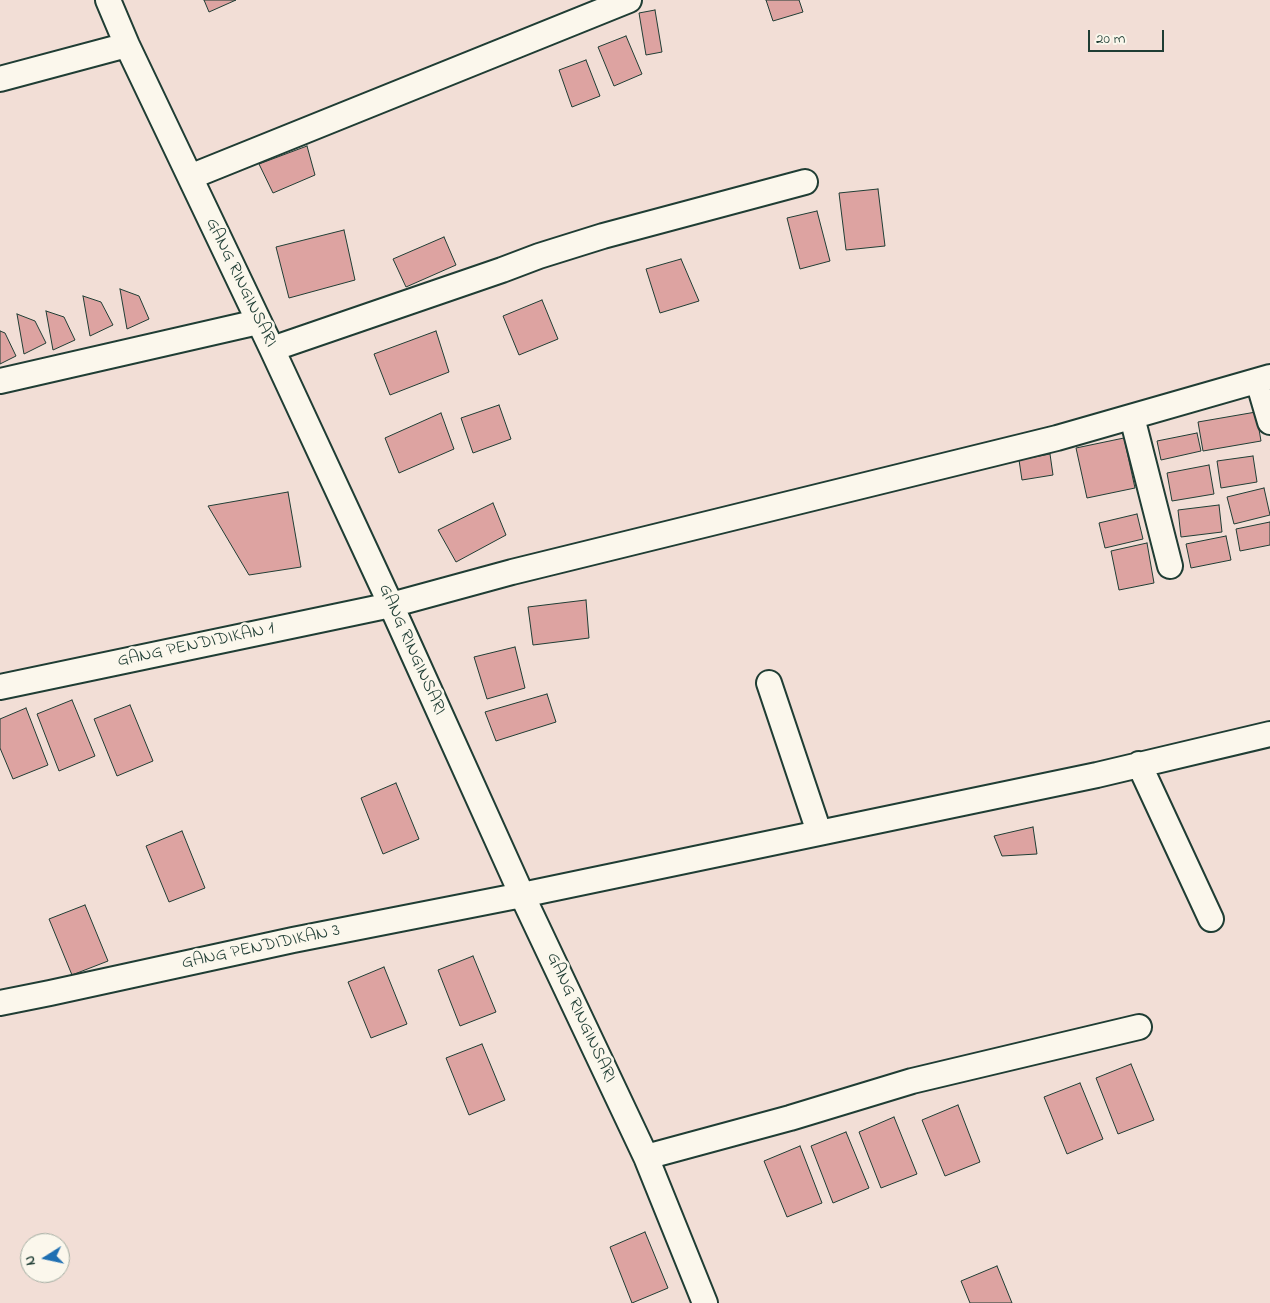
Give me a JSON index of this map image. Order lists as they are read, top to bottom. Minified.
{"streets":{"street":["GANG RINGINSARI","GANG PENDIDIKAN 1","GANG PENDIDIKAN 3"]},"crossings":[["GANG RINGINSARI","GANG PENDIDIKAN 1"],["GANG RINGINSARI","GANG PENDIDIKAN 3"]],"scale_bar":"20 m","north":"left"}
